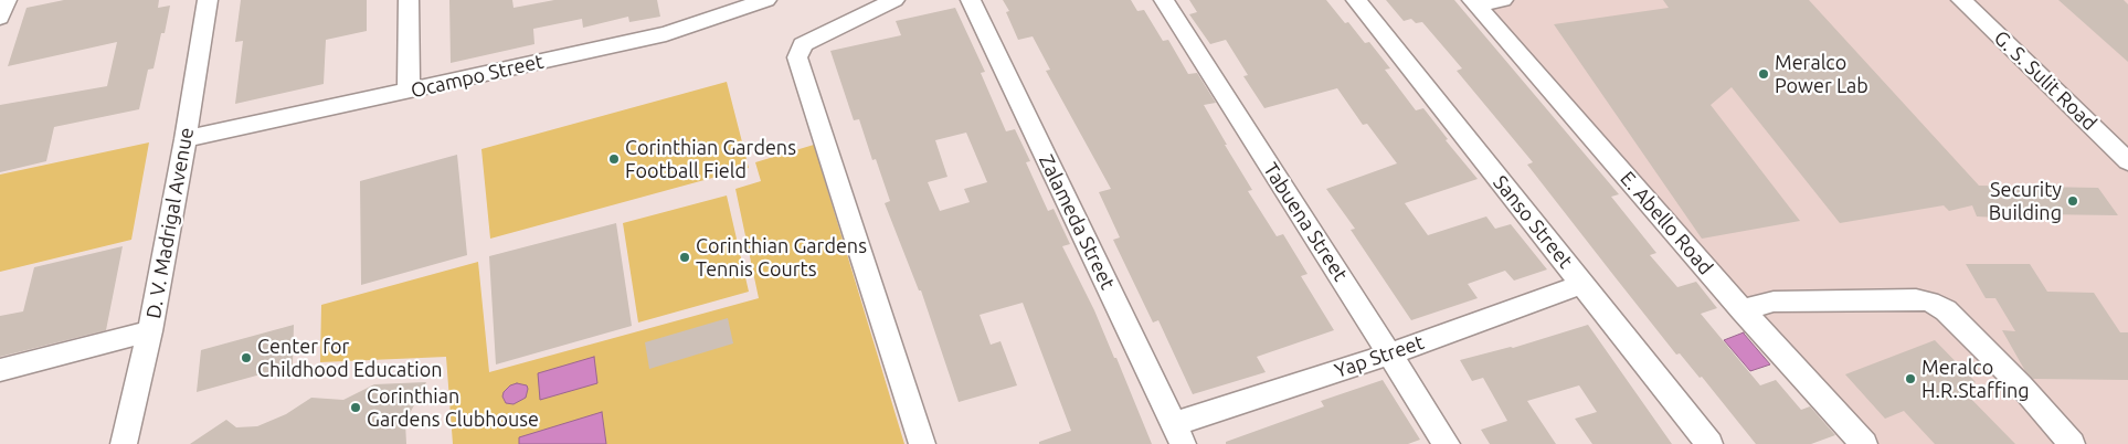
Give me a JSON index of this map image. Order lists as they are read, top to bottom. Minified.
{"streets":{"street":["Ocampo Street","G. S. Sulit Road","Zalameda Street","Tabuena Street","Sanso Street","D. V. Madrigal Avenue","E. Abello Road","Yap Street"]},"crossings":[["Ocampo Street","D. V. Madrigal Avenue"],["Zalameda Street","Yap Street"],["Tabuena Street","Yap Street"],["Sanso Street","Yap Street"]],"places":["Meralco Power Lab","Corinthian Gardens Football Field","Security Building","Corinthian Gardens Tennis Courts","Center for Childhood Education","Meralco H.R.Staffing","Corinthian Gardens Clubhouse"]}
